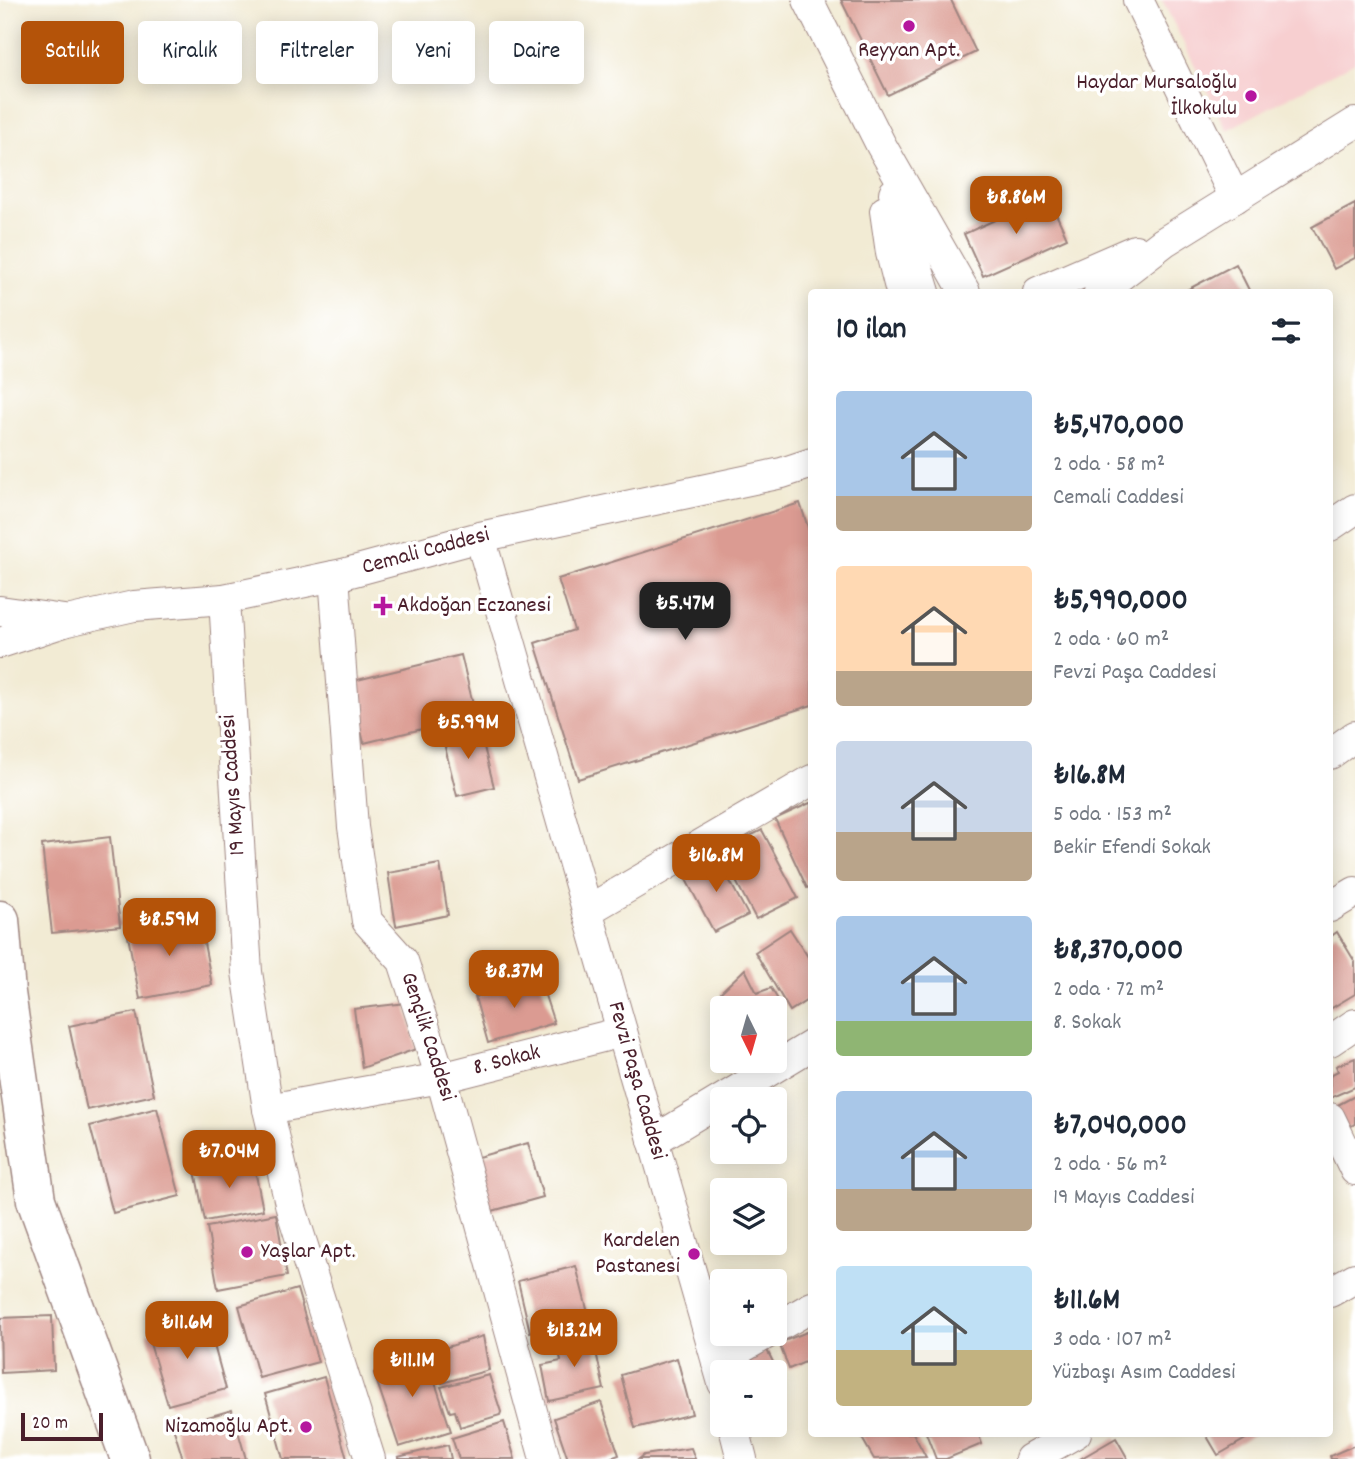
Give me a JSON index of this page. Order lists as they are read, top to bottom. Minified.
{"streets":{"street":["Cemali Caddesi","19 Mayıs Caddesi","Gençlik Caddesi","8. Sokak","Fevzi Paşa Caddesi"]},"crossings":[["Cemali Caddesi","19 Mayıs Caddesi"],["Cemali Caddesi","Gençlik Caddesi"],["Cemali Caddesi","Fevzi Paşa Caddesi"],["19 Mayıs Caddesi","8. Sokak"],["Gençlik Caddesi","8. Sokak"],["8. Sokak","Fevzi Paşa Caddesi"]],"places":{"other":["Reyyan Apt.","Haydar Mursaloğlu İlkokulu","Yaşlar Apt.","Kardelen Pastanesi","Nizamoğlu Apt."],"health":["Akdoğan Eczanesi"]},"scale_bar":"20 m","north":"bottom","page":{"chip":["Satılık","Kiralık","Filtreler","Yeni","Daire"],"price":["₺8.86M","₺5.47M","₺5.99M","₺16.8M","₺8.59M","₺8.37M","₺7.04M","₺11.6M","₺13.2M","₺11.1M"],"heading":"10 ilan","list":[{"name":"₺5,470,000","note":"2 oda · 58 m² · Cemali Caddesi"},{"name":"₺5,990,000","note":"2 oda · 60 m² · Fevzi Paşa Caddesi"},{"name":"₺16.8M","note":"5 oda · 153 m² · Bekir Efendi Sokak"},{"name":"₺8,370,000","note":"2 oda · 72 m² · 8. Sokak"},{"name":"₺7,040,000","note":"2 oda · 56 m² · 19 Mayıs Caddesi"},{"name":"₺11.6M","note":"3 oda · 107 m² · Yüzbaşı Asım Caddesi"}],"map_buttons":["+","−"],"scale":"20 m"}}
